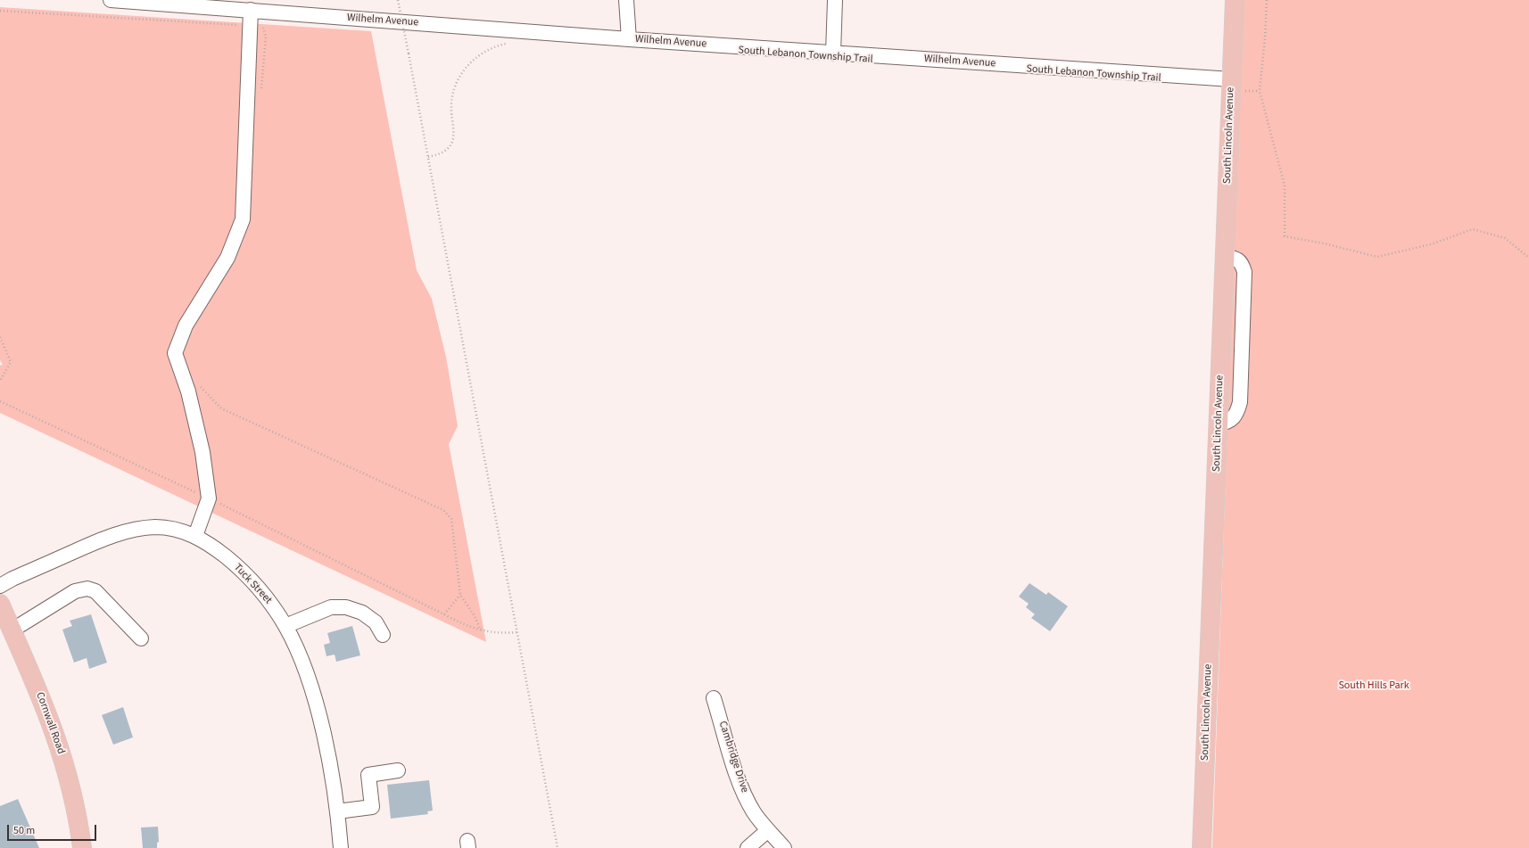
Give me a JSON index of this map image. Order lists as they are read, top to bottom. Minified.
{"streets":{"main road":["South Lincoln Avenue","Cornwall Road"],"street":["Wilhelm Avenue","Tuck Street","Cambridge Drive"]},"crossings":[["Wilhelm Avenue","South Lincoln Avenue"]],"parks":["South Hills Park"],"scale_bar":"50 m"}
